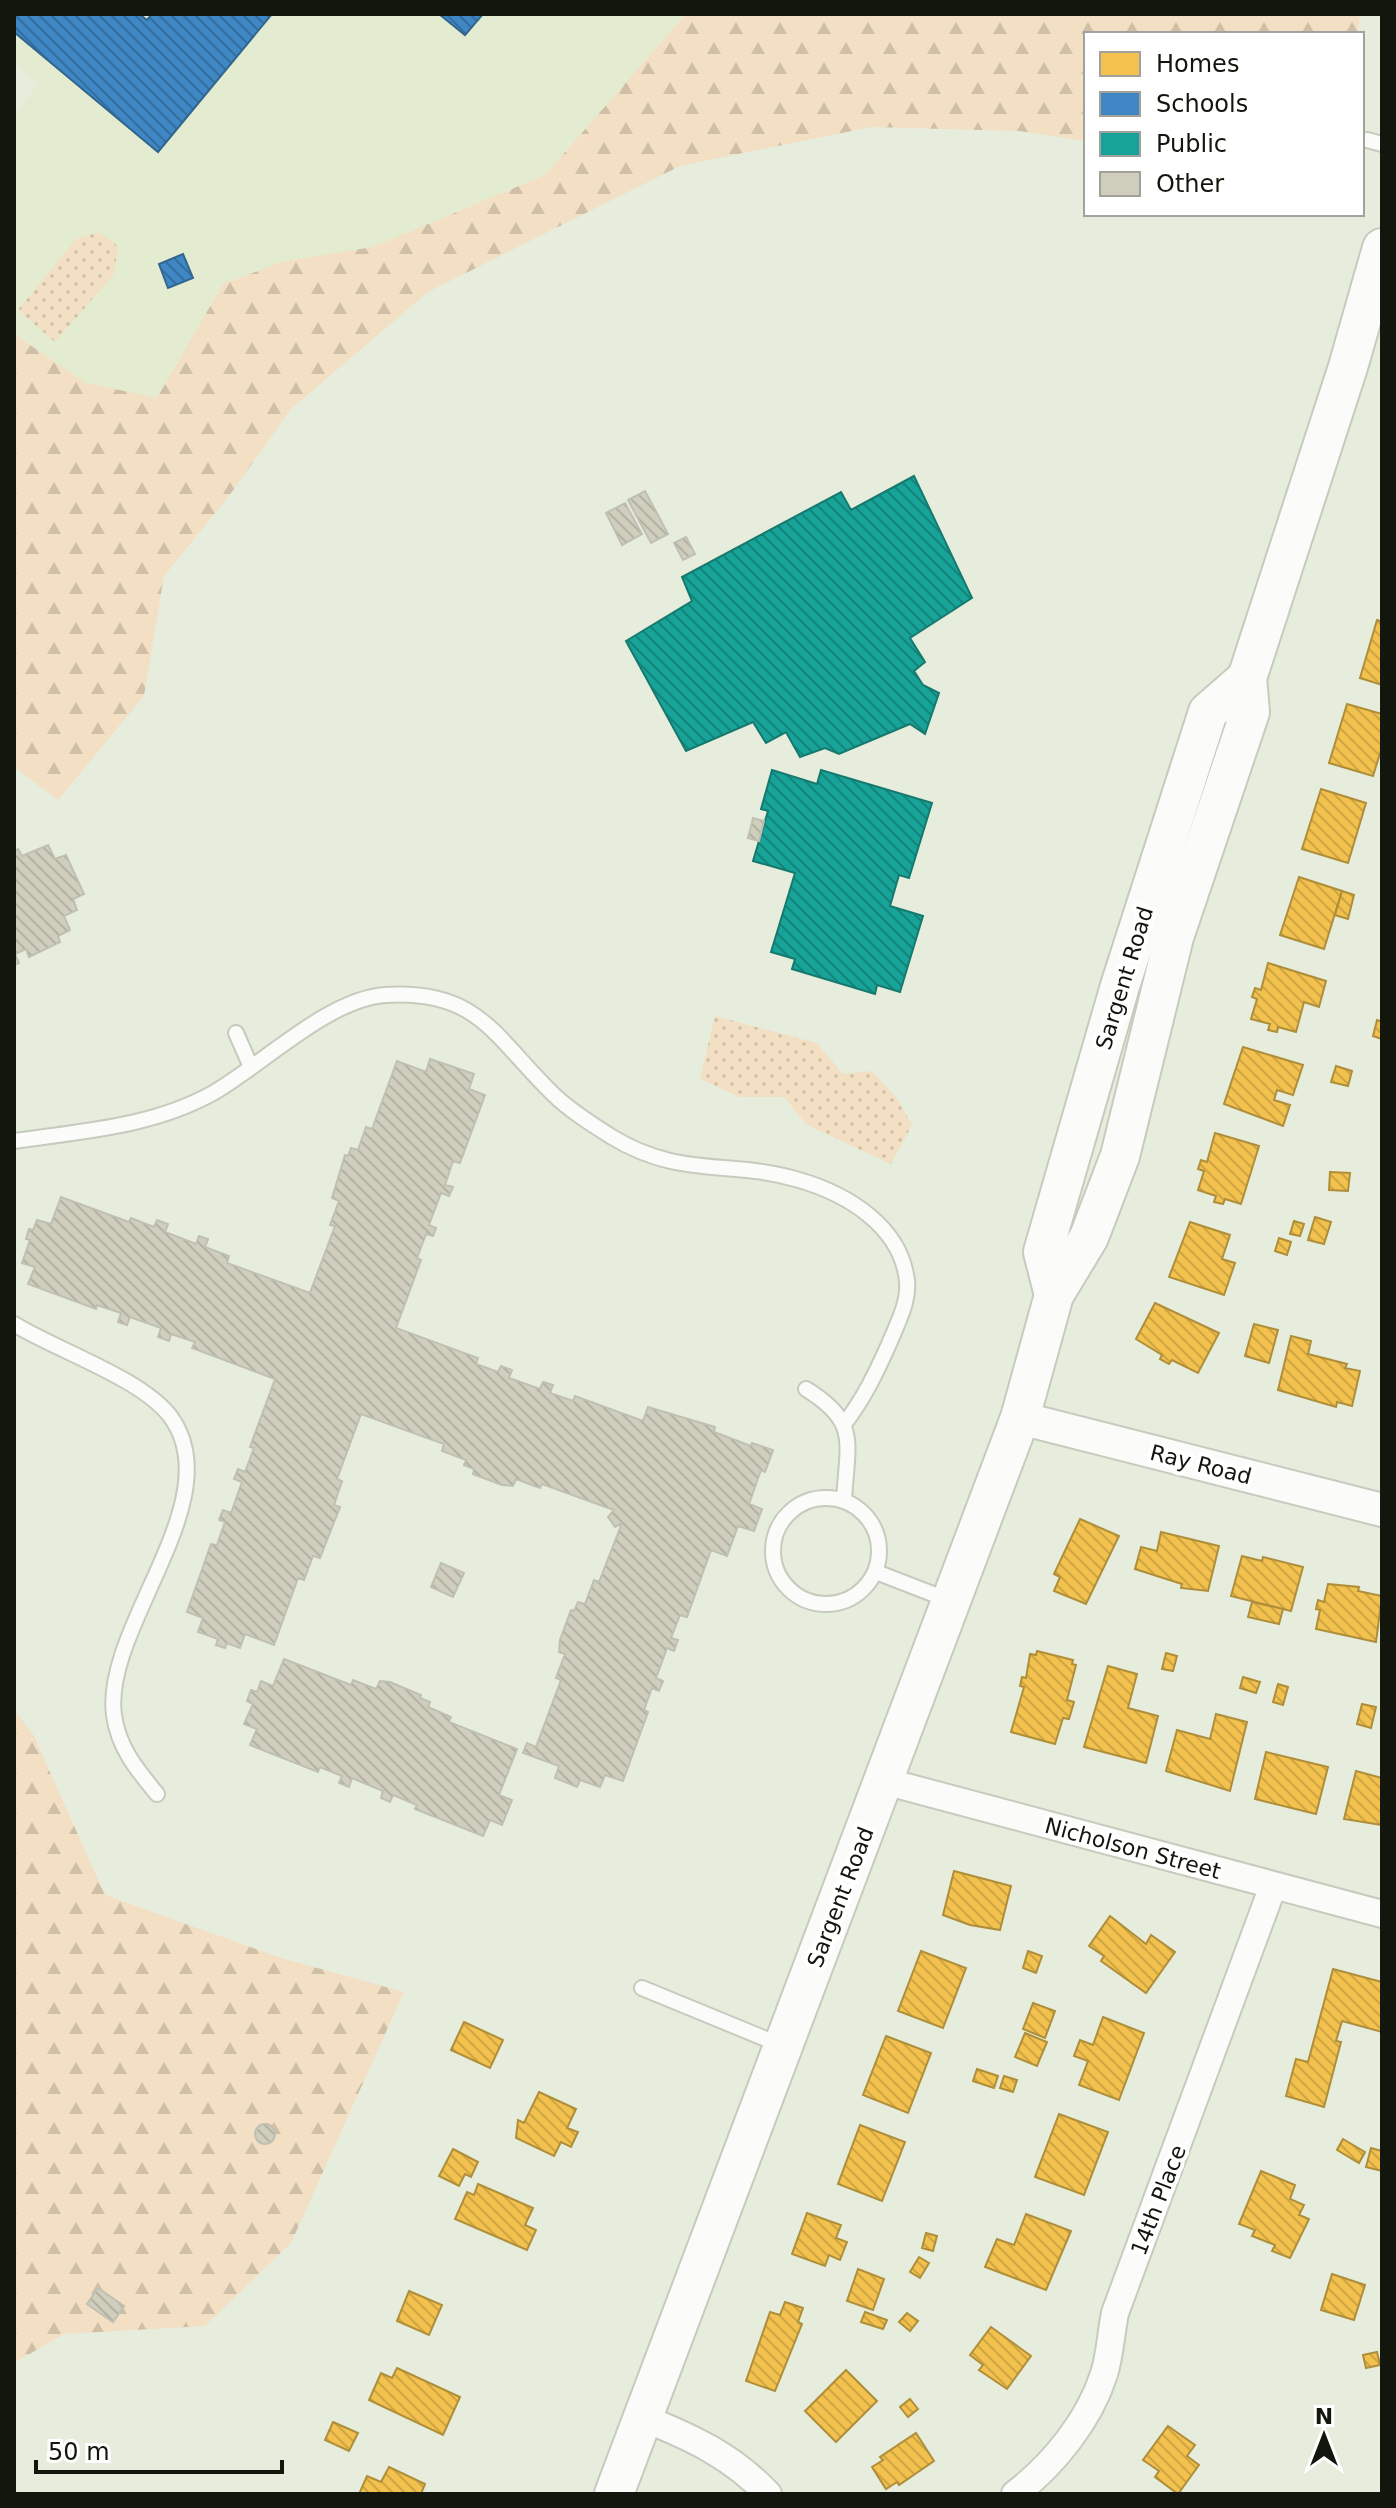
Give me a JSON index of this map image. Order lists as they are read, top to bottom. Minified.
{"streets":{"main road":["Sargent Road"],"street":["Ray Road","Nicholson Street","14th Place"]},"crossings":[["Sargent Road","Ray Road"],["Sargent Road","Nicholson Street"],["Nicholson Street","14th Place"]],"legend":["Homes","Schools","Public","Other"],"scale_bar":"50 m","north":"top"}
